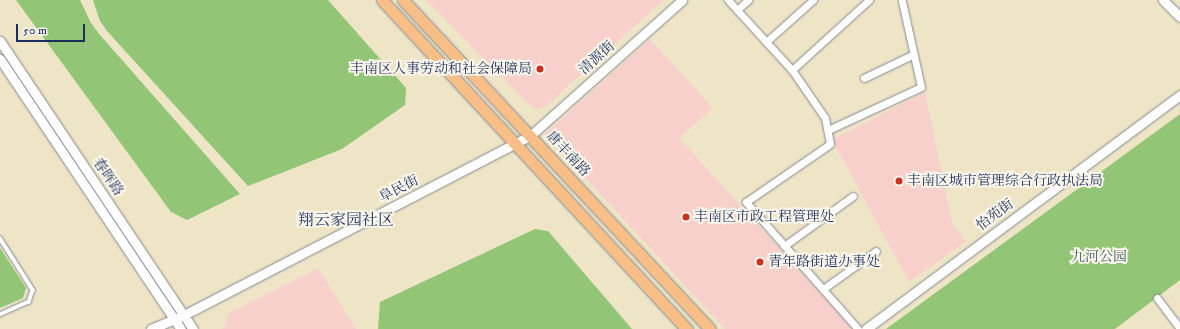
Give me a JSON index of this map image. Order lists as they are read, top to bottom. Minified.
{"streets":{"main road":["唐丰南路"],"street":["清源街","春晖路","阜民街","怡苑街"]},"crossings":[["清源街","唐丰南路"],["清源街","阜民街"],["唐丰南路","阜民街"],["春晖路","阜民街"]],"districts":["翔云家园社区"],"parks":["九河公园"],"places":["丰南区人事劳动和社会保障局","丰南区城市管理综合行政执法局","丰南区市政工程管理处","青年路街道办事处"],"scale_bar":"50 m"}
